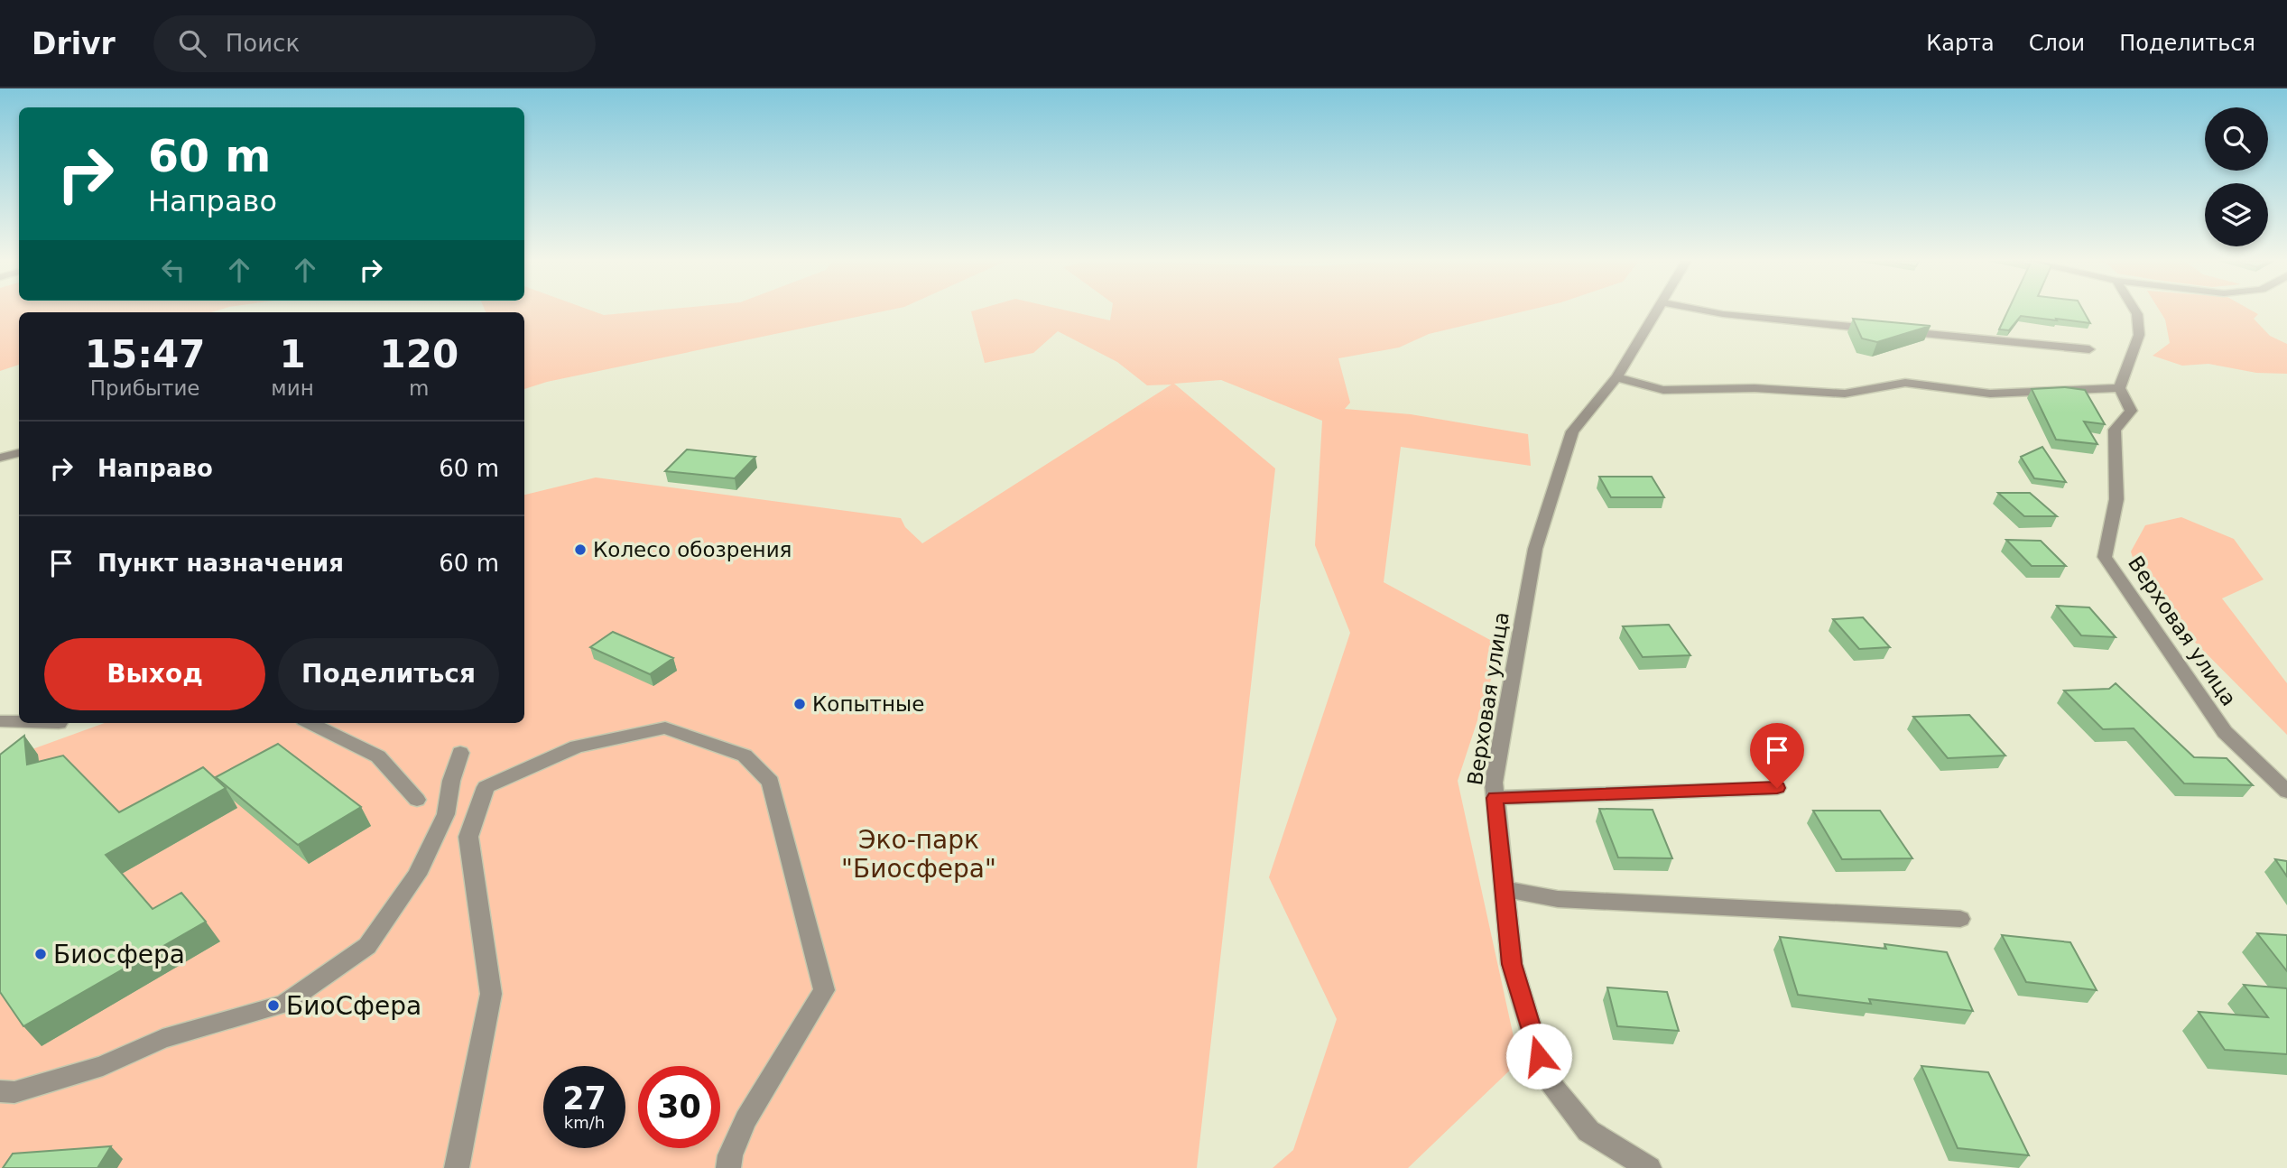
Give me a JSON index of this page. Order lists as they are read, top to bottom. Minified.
{"streets":{"street":["Верховая улица"]},"parks":["Эко-парк \"Биосфера\""],"places":["Колесо обозрения","Копытные","Биосфера","БиоСфера"],"page":{"header":"Drivr","search":"Поиск","nav":["Карта","Слои","Поделиться"],"turn":["60 m","Направо"],"eta":["15:47","Прибытие","1","мин","120","m"],"list":[{"name":"Направо","value":"60 m"},{"name":"Пункт назначения","value":"60 m"}],"buttons":["Выход","Поделиться"],"speed":"27 km/h","limit":"30"}}
